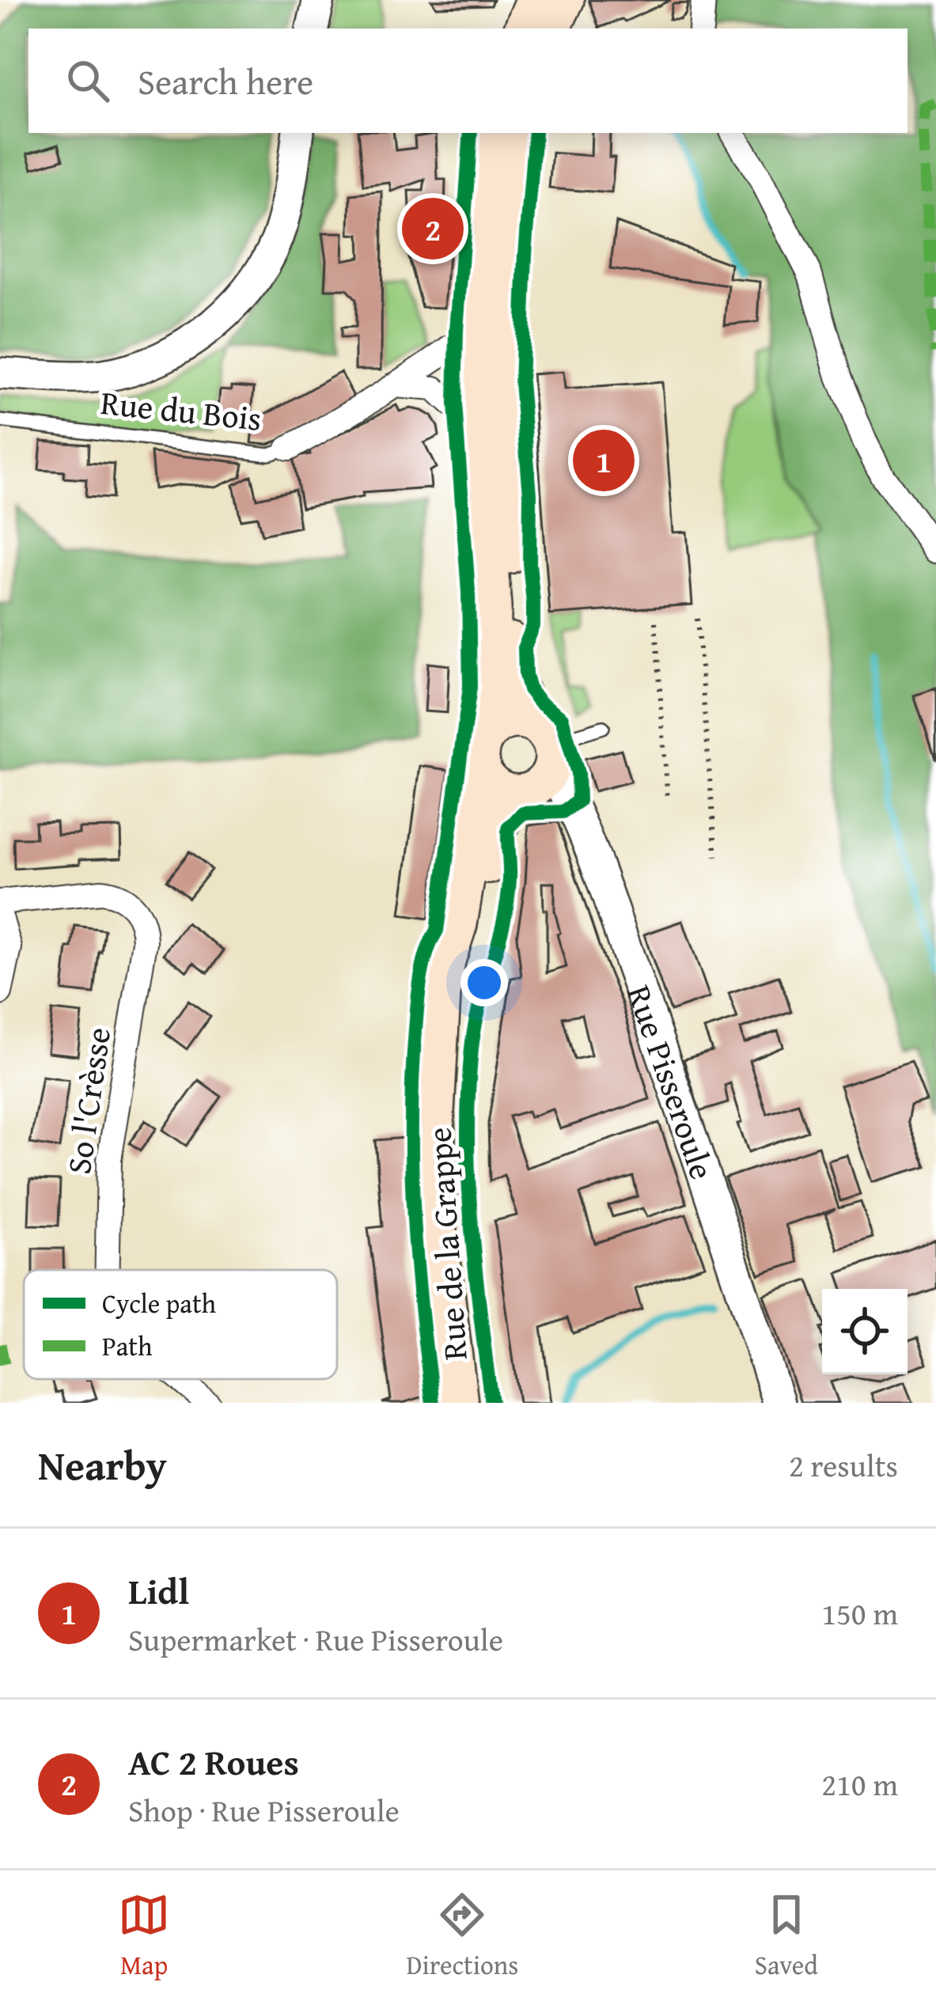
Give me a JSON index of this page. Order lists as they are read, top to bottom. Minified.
{"streets":{"main road":["Rue Pisseroule","Rue de la Grappe"],"street":["Rue du Bois","So l'Crèsse"]},"crossings":[["Rue Pisseroule","Rue de la Grappe"]],"legend":["Cycle path","Path"],"page":{"search":"Search here","pins":["2","1"],"heading":["Nearby","2 results"],"list":[{"mark":"1","name":"Lidl","note":"Supermarket · Rue Pisseroule","value":"150 m"},{"mark":"2","name":"AC 2 Roues","note":"Shop · Rue Pisseroule","value":"210 m"}],"nav":["Map","Directions","Saved"]}}
